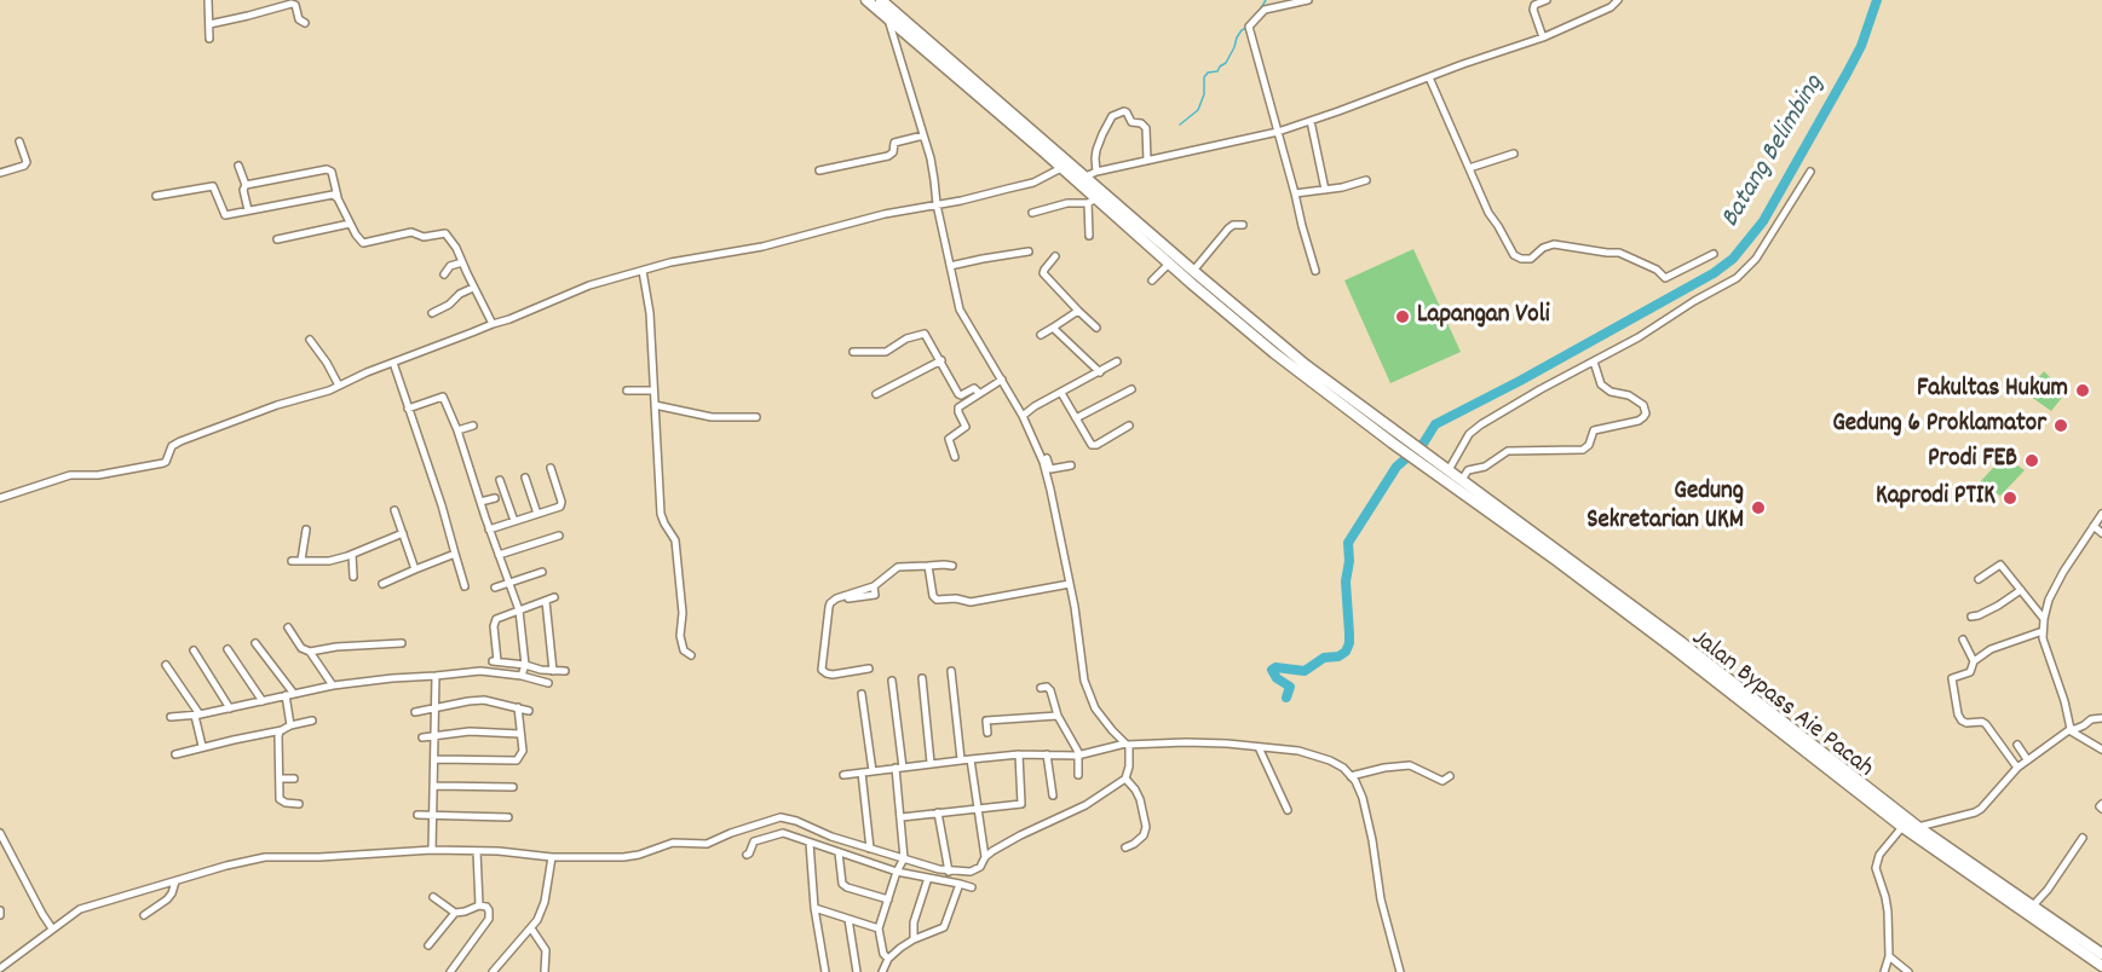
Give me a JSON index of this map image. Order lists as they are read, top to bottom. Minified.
{"streets":{"highway":["Jalan Bypass Aie Pacah"]},"water":["Batang Belimbing"],"places":["Lapangan Voli","Fakultas Hukum","Gedung 6 Proklamator","Prodi FEB","Kaprodi PTIK","Gedung Sekretarian UKM"]}
